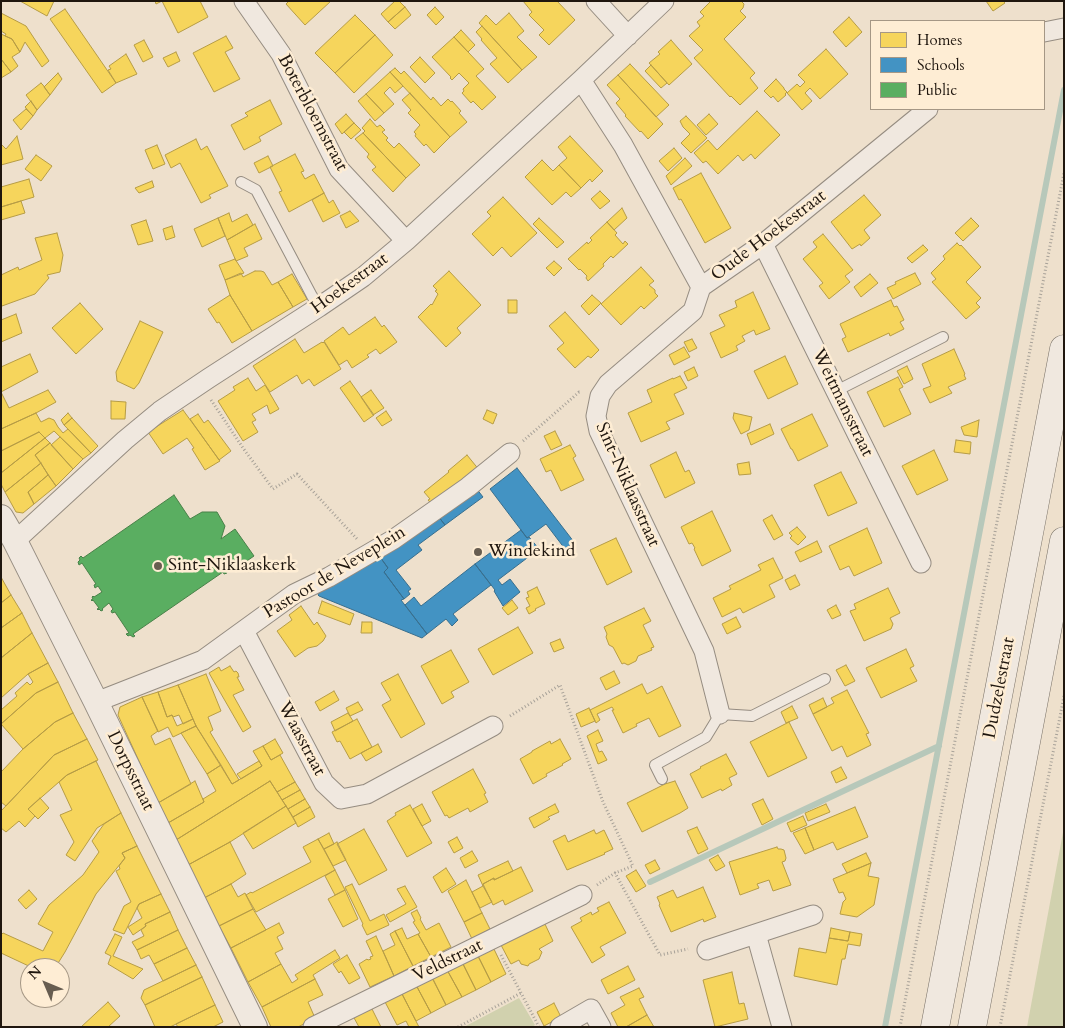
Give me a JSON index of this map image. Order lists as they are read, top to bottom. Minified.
{"streets":{"main road":["Dudzelestraat"],"street":["Boterbloemstraat","Oude Hoekestraat","Hoekestraat","Weitmansstraat","Sint-Niklaasstraat","Pastoor de Neveplein","Waasstraat","Dorpsstraat","Veldstraat"]},"crossings":[["Boterbloemstraat","Hoekestraat"],["Oude Hoekestraat","Hoekestraat"],["Oude Hoekestraat","Weitmansstraat"],["Oude Hoekestraat","Sint-Niklaasstraat"],["Hoekestraat","Dorpsstraat"],["Pastoor de Neveplein","Waasstraat"],["Pastoor de Neveplein","Dorpsstraat"]],"places":["Windekind","Sint-Niklaaskerk"],"legend":["Homes","Schools","Public"],"north":"top left"}
